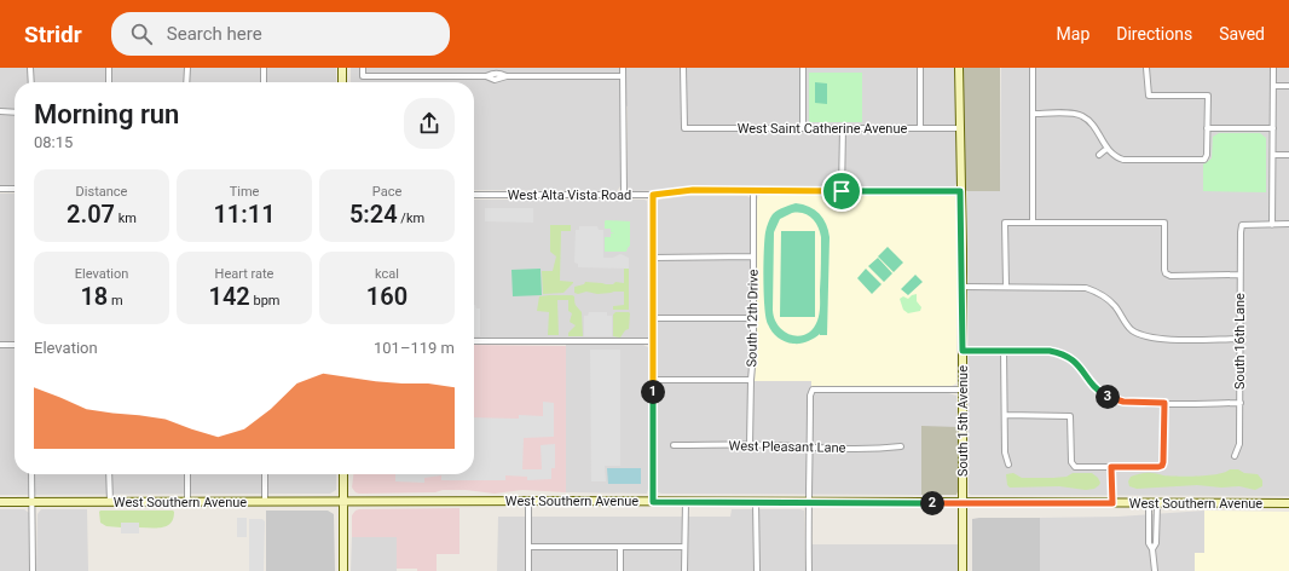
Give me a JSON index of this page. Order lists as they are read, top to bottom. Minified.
{"streets":{"main road":["South 15th Avenue","West Southern Avenue"],"street":["West Saint Catherine Avenue","West Alta Vista Road","South 12th Drive","South 16th Lane","West Pleasant Lane"]},"crossings":[["West Saint Catherine Avenue","South 15th Avenue"],["West Alta Vista Road","South 12th Drive"],["West Alta Vista Road","South 15th Avenue"],["South 12th Drive","West Pleasant Lane"],["South 15th Avenue","West Southern Avenue"]],"page":{"header":"Stridr","search":"Search here","nav":["Map","Directions","Saved"],"heading":["Morning run","08:15"],"stats":[["Distance","2.07 km"],["Time","11:11"],["Pace","5:24 /km"],["Elevation","18 m"],["Heart rate","142 bpm"],["kcal","160"]],"chart":["Elevation","101–119 m"],"pins":["1","3","2"]}}
